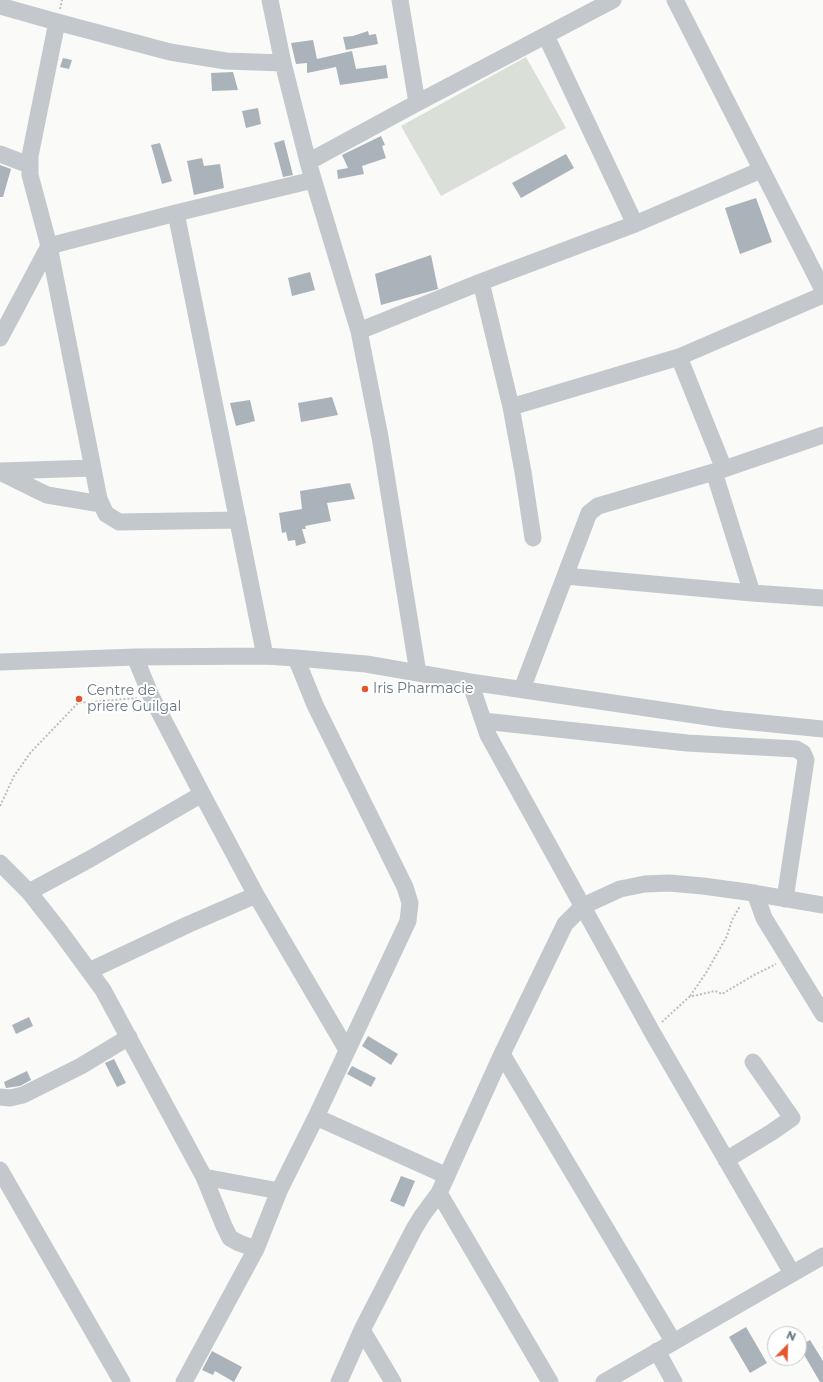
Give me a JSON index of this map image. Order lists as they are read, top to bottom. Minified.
{"places":["Iris Pharmacie","Centre de priere Guilgal"],"north":"top right"}
